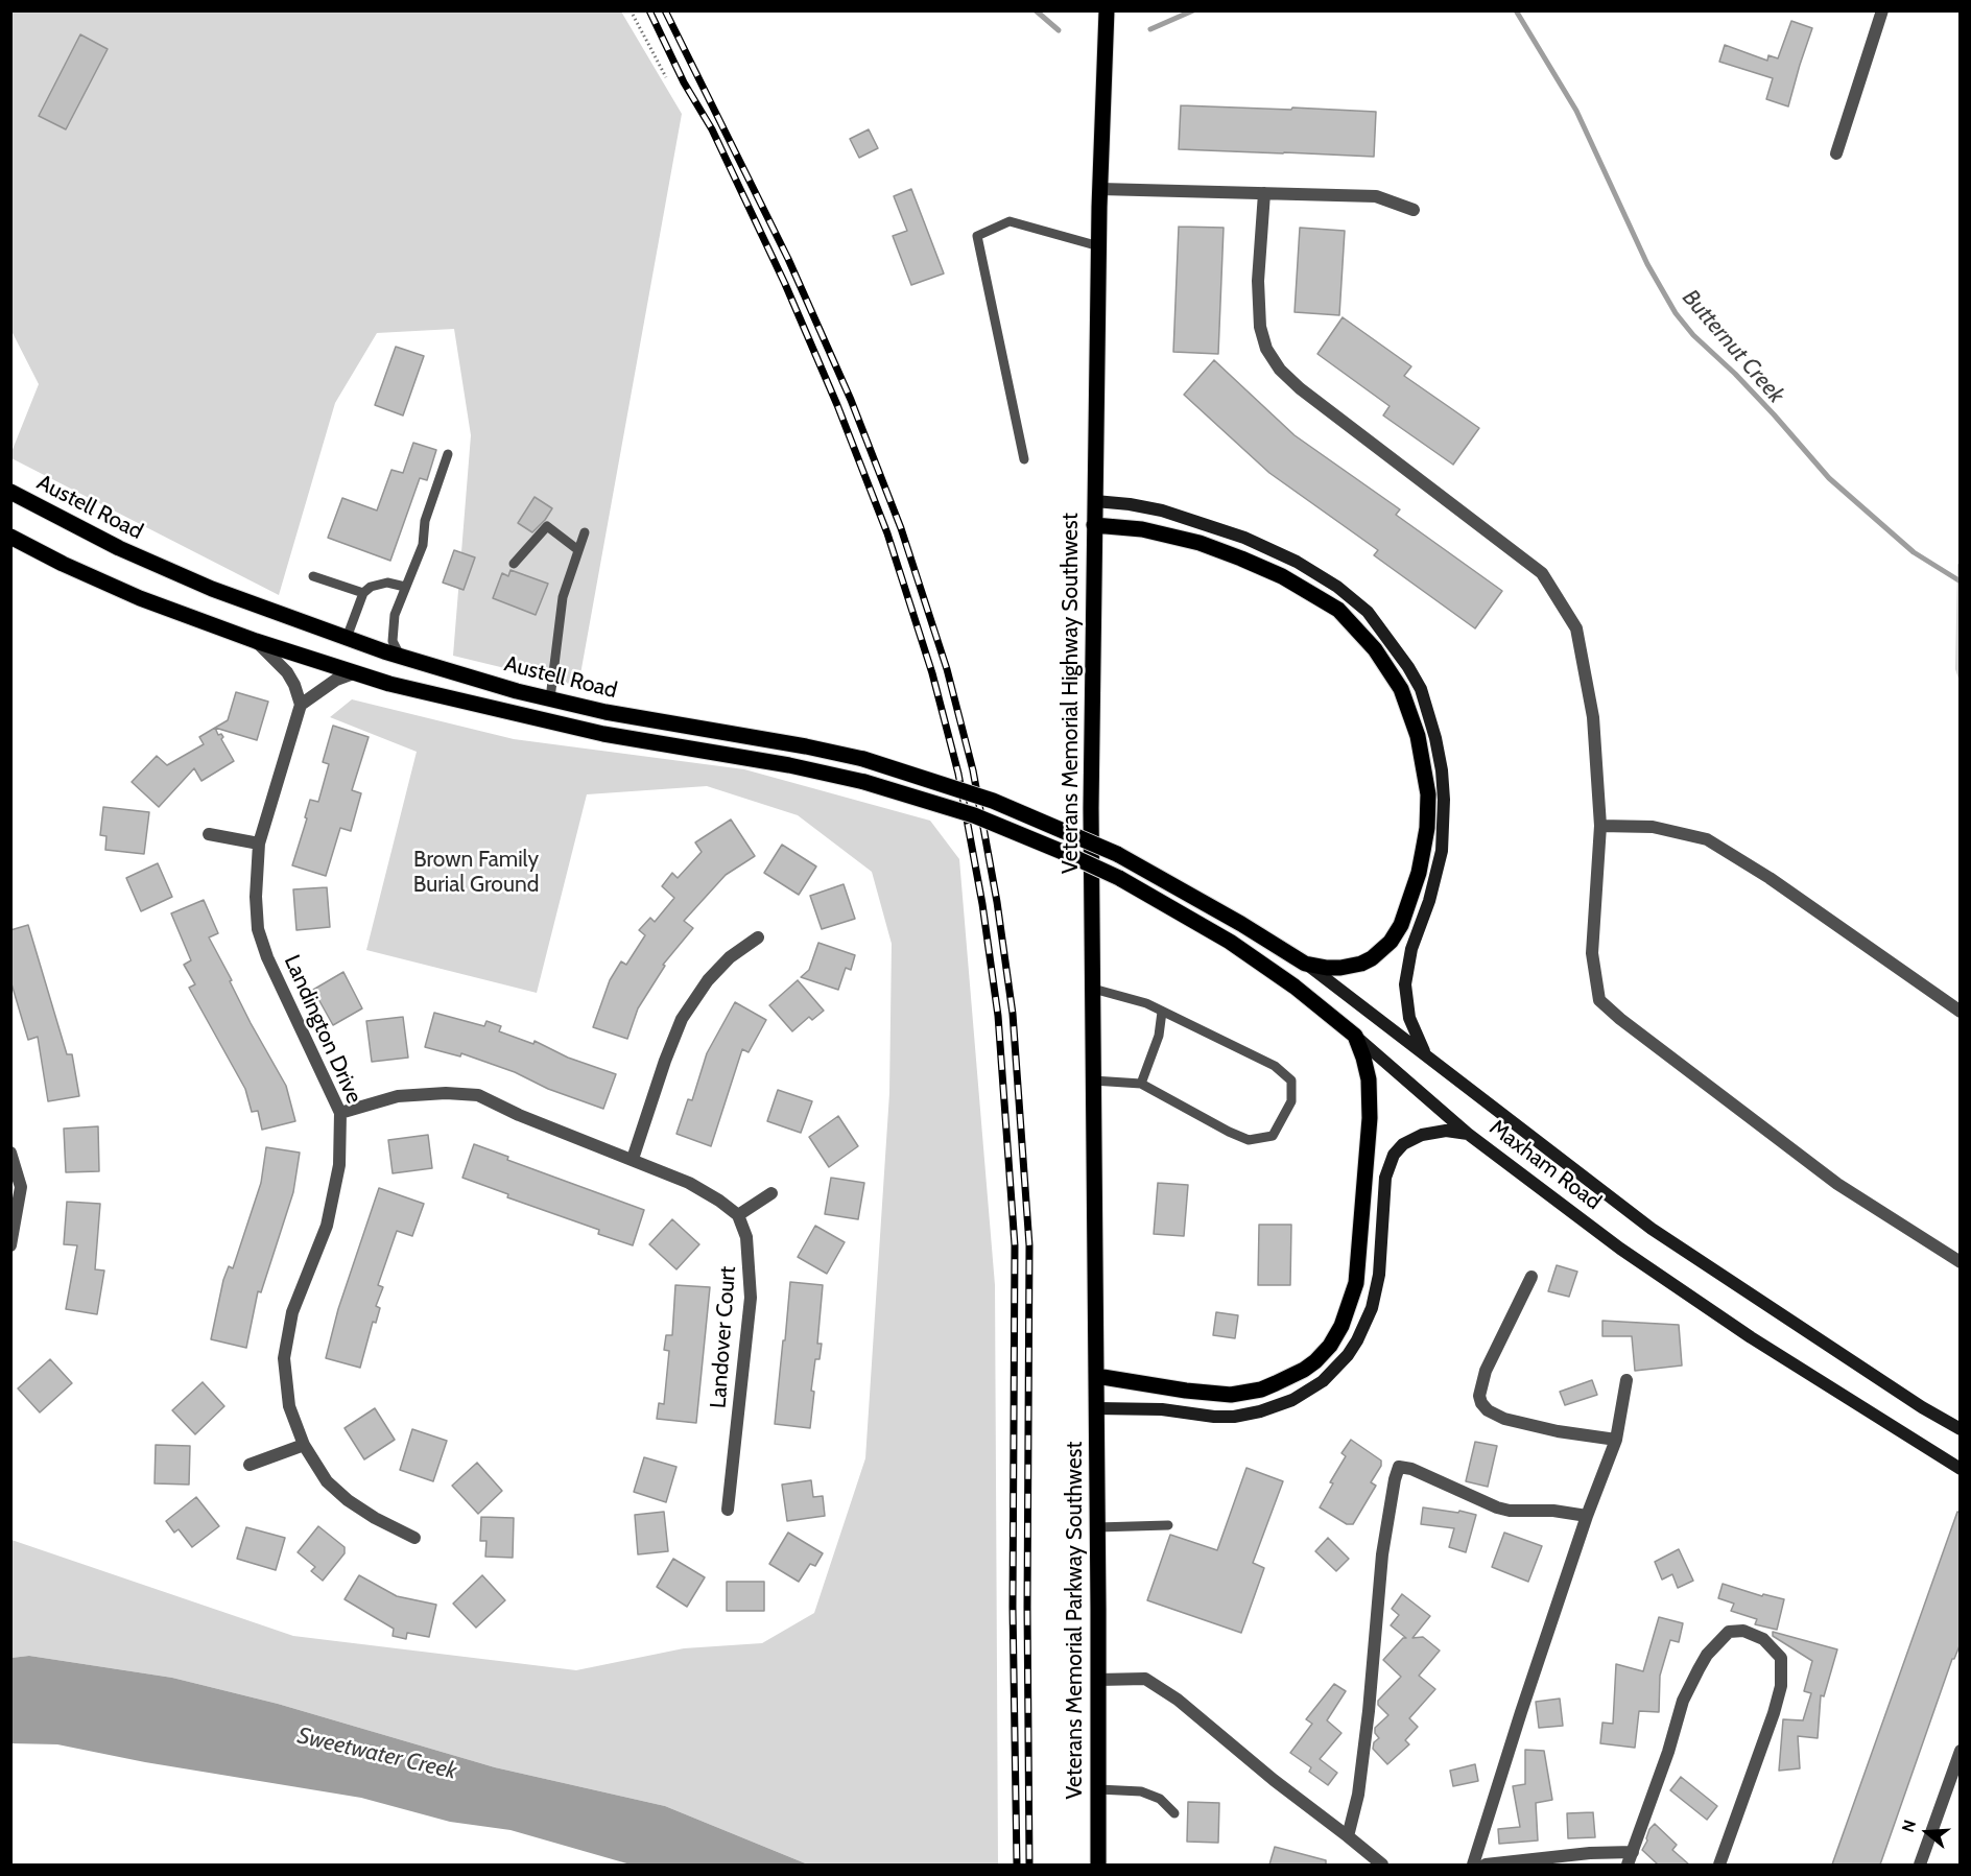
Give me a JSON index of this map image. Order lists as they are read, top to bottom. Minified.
{"streets":{"main road":["Austell Road","Veterans Memorial Highway Southwest","Maxham Road","Veterans Memorial Parkway Southwest"],"street":["Landington Drive","Landover Court"]},"crossings":[["Austell Road","Maxham Road"],["Veterans Memorial Highway Southwest","Veterans Memorial Parkway Southwest"]],"water":["Butternut Creek","Sweetwater Creek"],"parks":["Brown Family Burial Ground"],"north":"left"}
